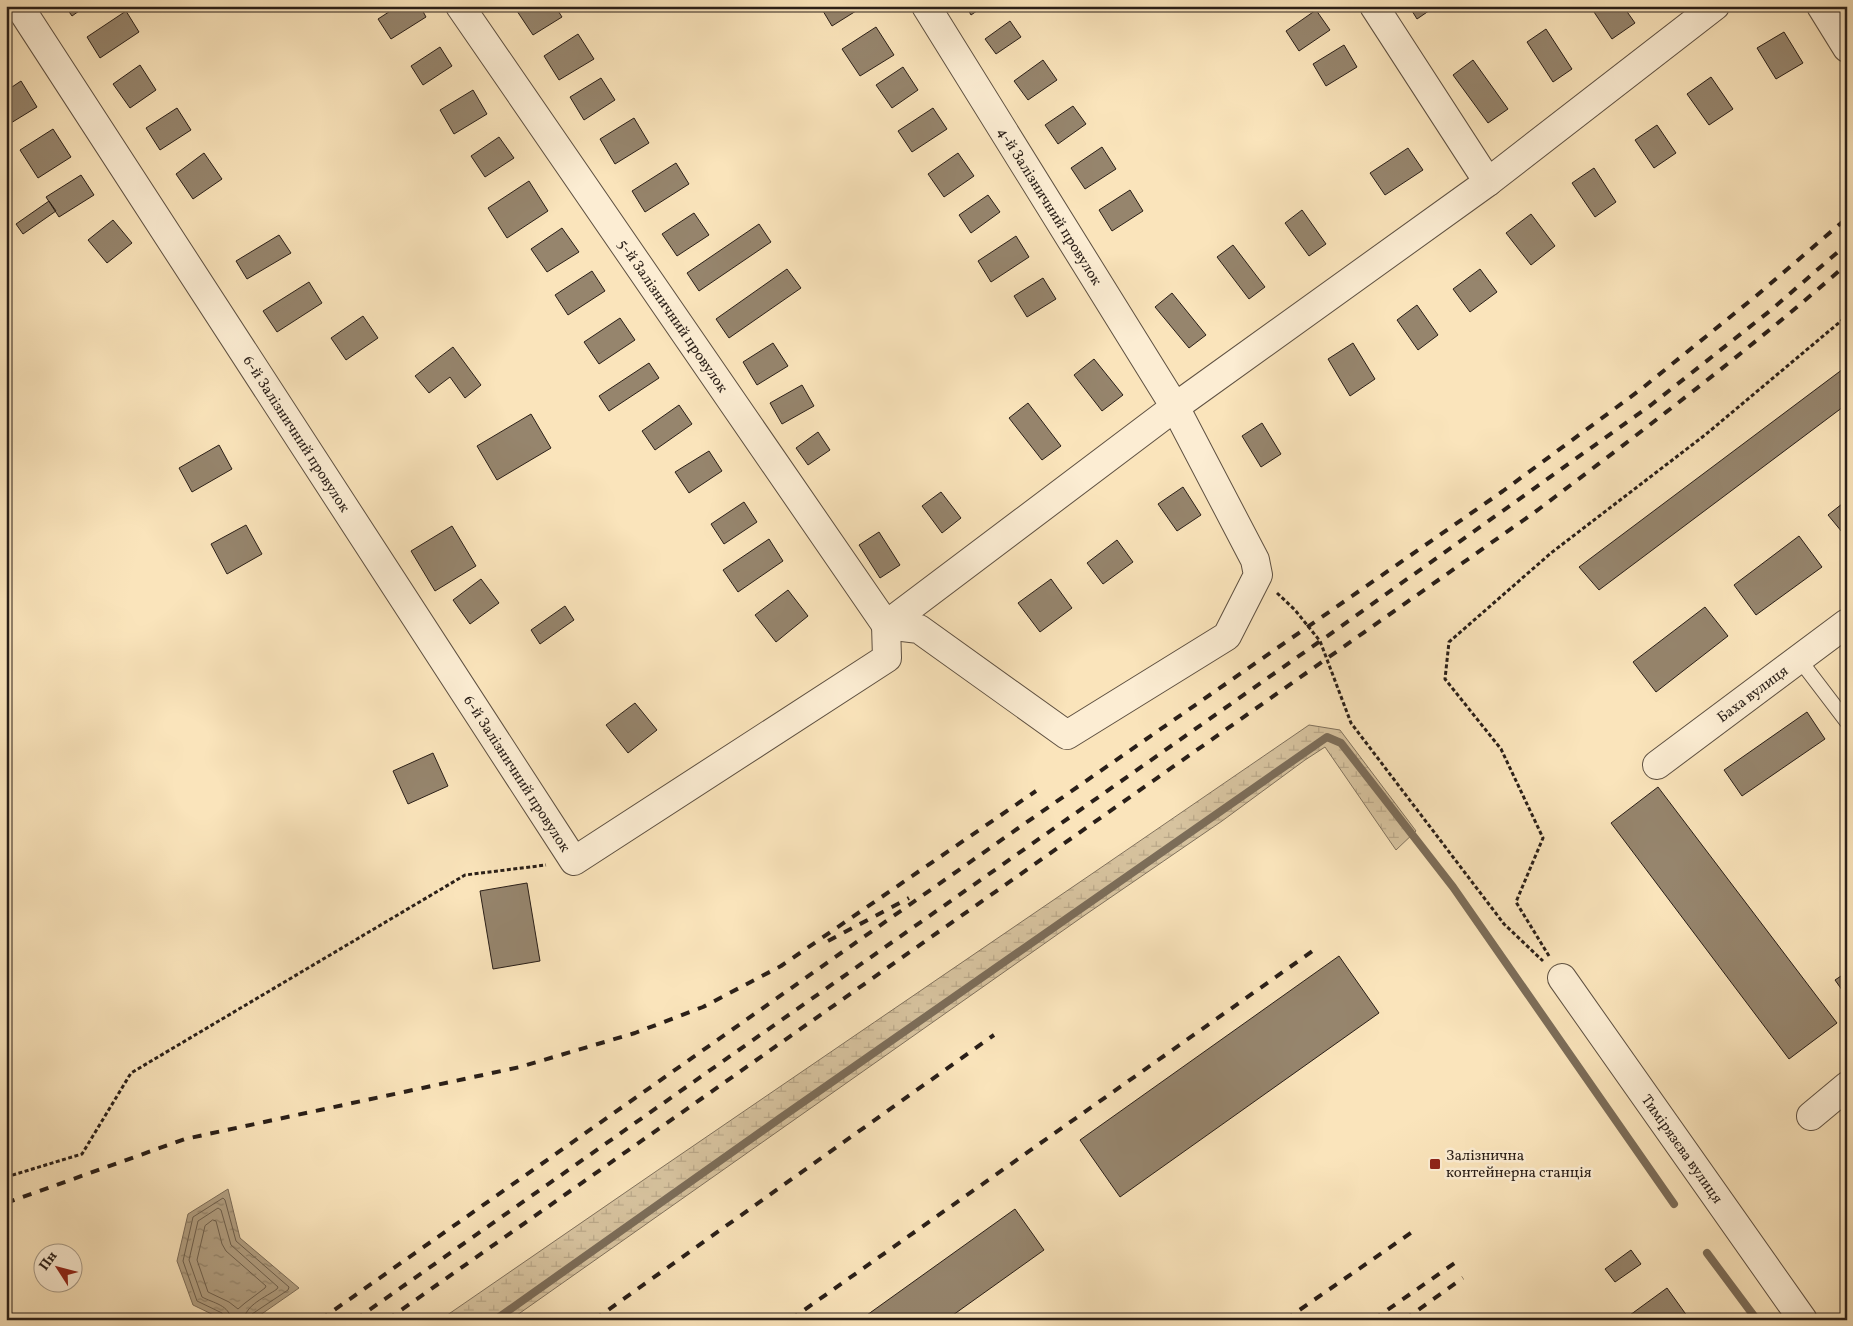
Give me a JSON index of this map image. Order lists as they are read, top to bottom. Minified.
{"streets":{"street":["4-й Залізничний провулок","5-й Залізничний провулок","6-й Залізничний провулок","Баха вулиця","Тимірязєва вулиця"]},"places":{"transit":["Залізнична контейнерна станція"]},"north":"top left"}
